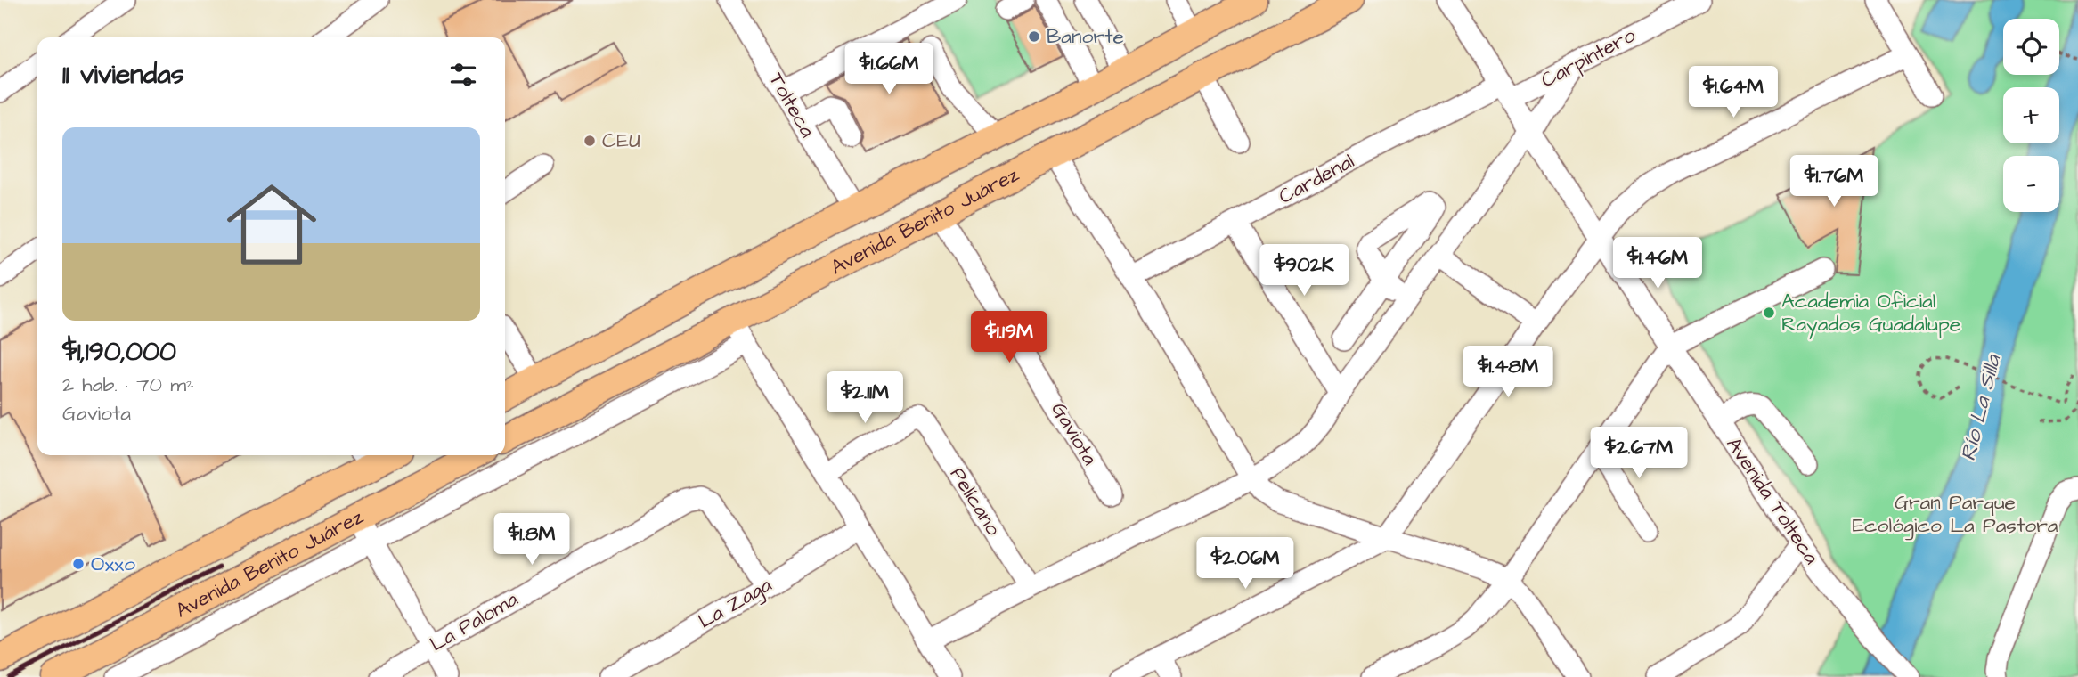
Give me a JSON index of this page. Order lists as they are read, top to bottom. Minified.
{"streets":{"main road":["Avenida Benito Juárez"],"street":["Carpintero","Tolteca","Cardenal","Gaviota","Avenida Tolteca","Pelícano","La Zaga","La Paloma"]},"crossings":[["Carpintero","Cardenal"],["Carpintero","Avenida Tolteca"],["Tolteca","Avenida Benito Juárez"],["Cardenal","Avenida Tolteca"],["Avenida Benito Juárez","Gaviota"],["La Zaga","La Paloma"]],"water":["Río La Silla"],"parks":["Gran Parque Ecológico La Pastora"],"places":["Banorte","CEU","Academia Oficial Rayados Guadalupe","Oxxo"],"page":{"map_buttons":["+","−"],"heading":"11 viviendas","price":["$1.66M","$1.64M","$1.76M","$1.46M","$902K","$1.19M","$1.48M","$2.11M","$2.67M","$1.8M","$2.06M"],"list":[{"name":"$1,190,000","note":"2 hab. · 70 m² · Gaviota"}]}}
